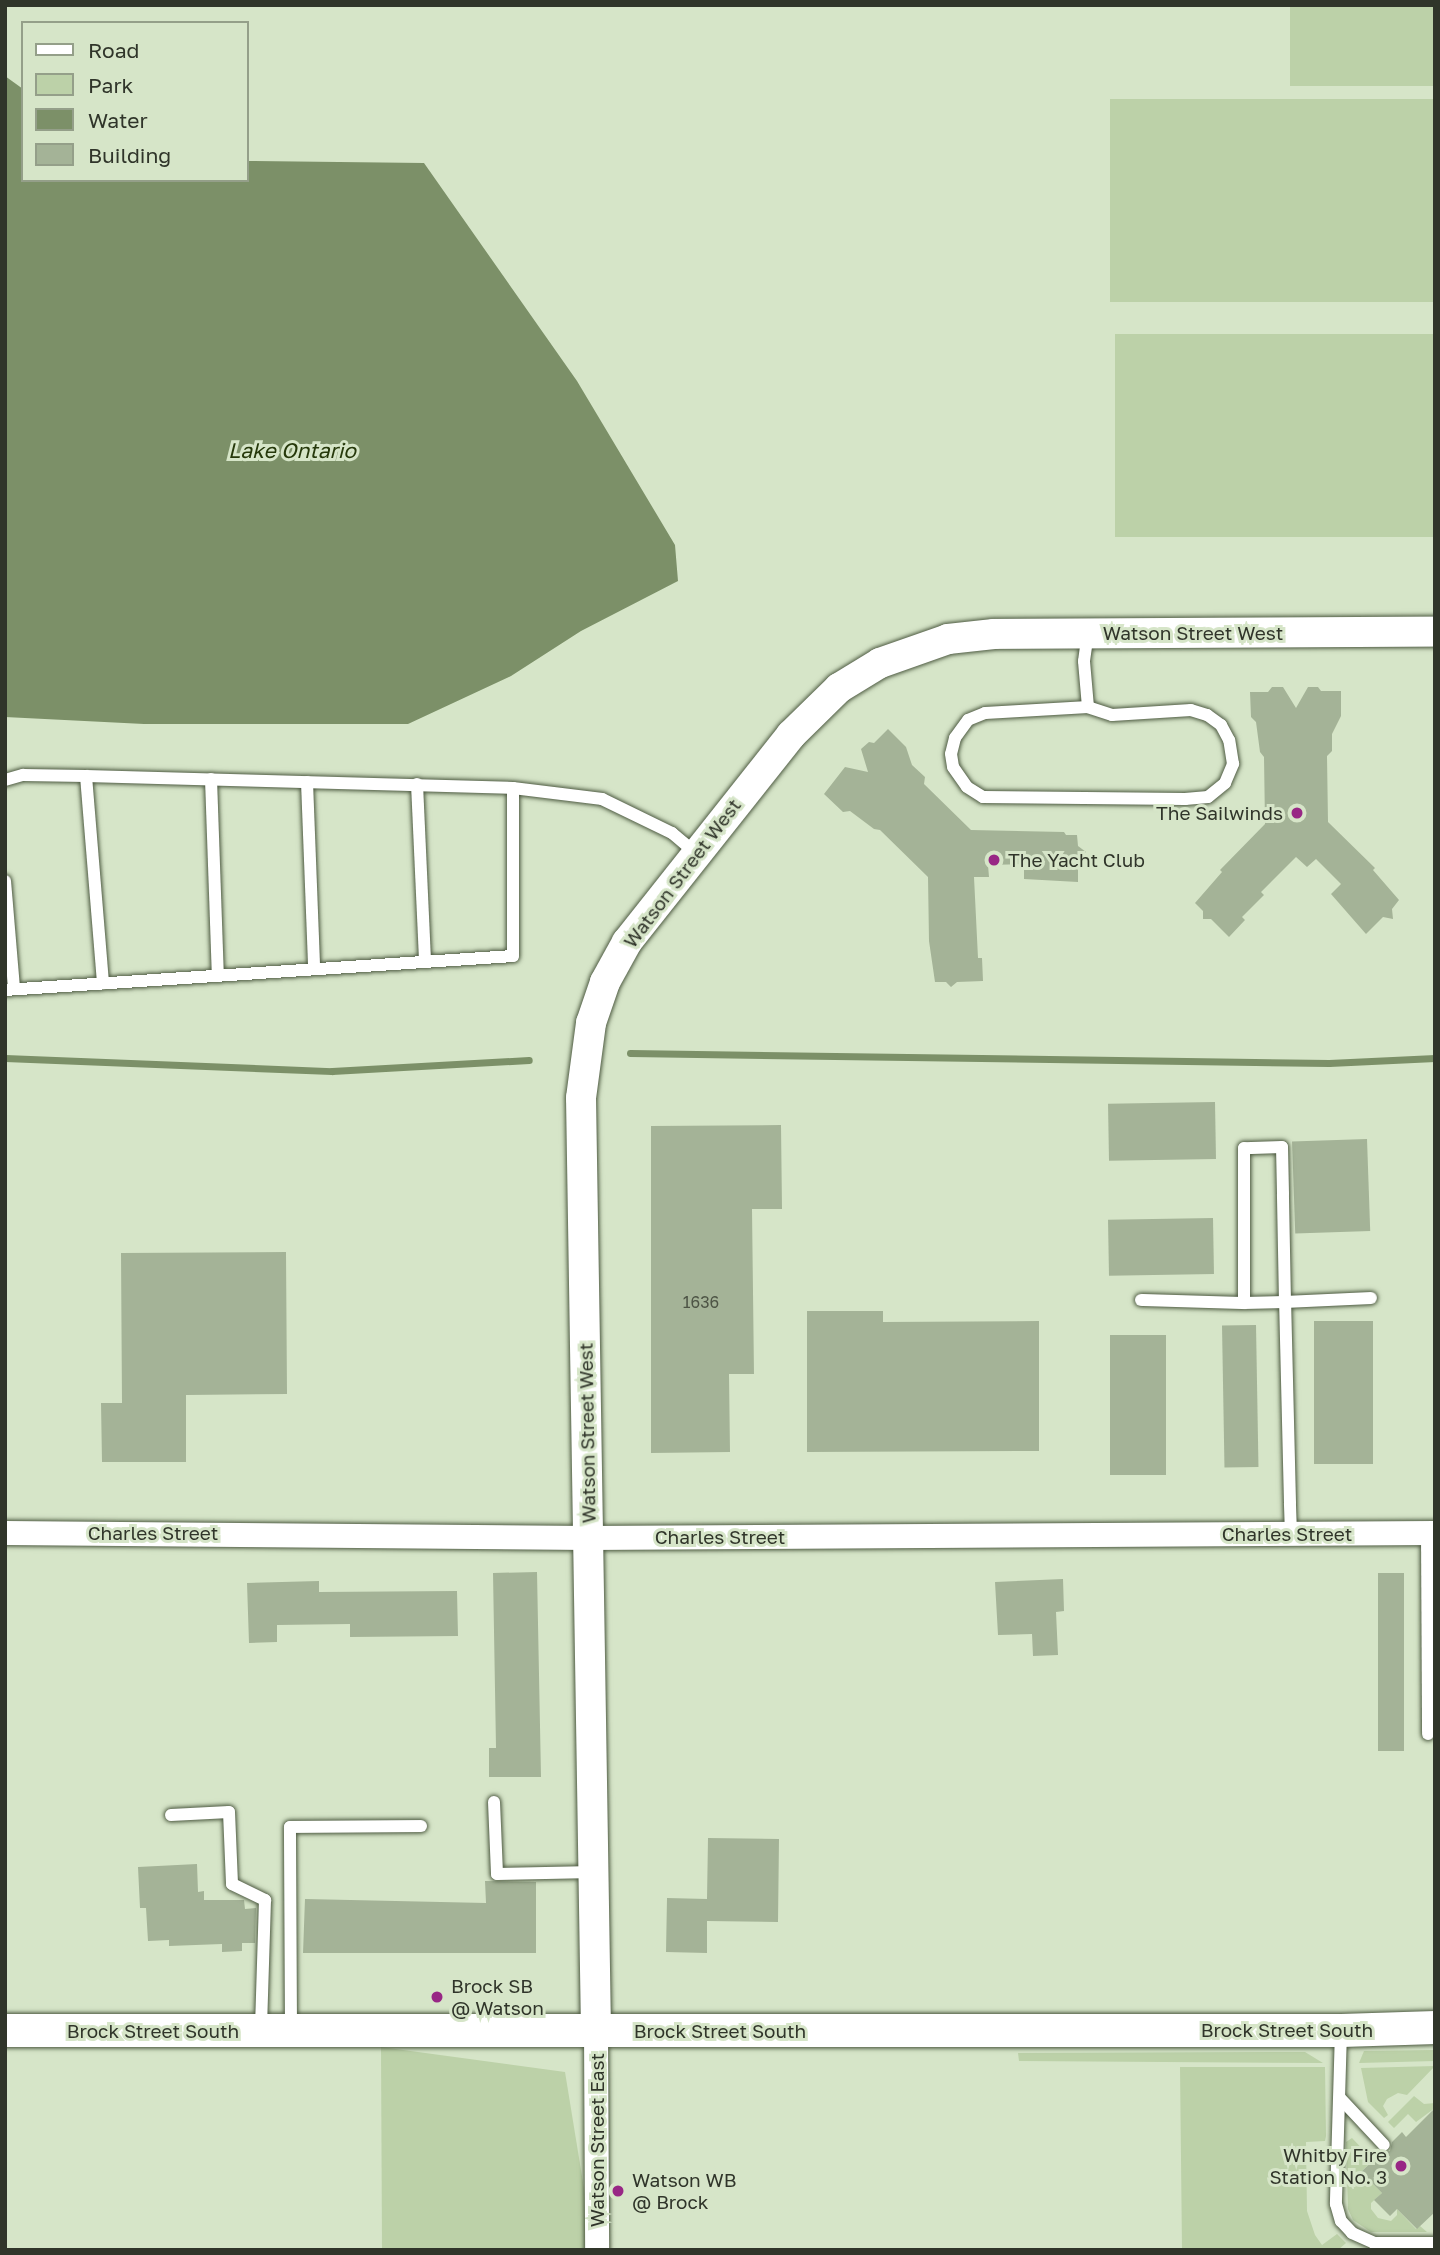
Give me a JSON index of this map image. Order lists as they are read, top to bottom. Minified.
{"streets":{"main road":["Brock Street South"],"street":["Watson Street West","Charles Street","Watson Street East"]},"crossings":[["Watson Street West","Charles Street"],["Watson Street West","Brock Street South"],["Watson Street West","Watson Street East"],["Brock Street South","Watson Street East"]],"water":["Lake Ontario"],"places":["The Sailwinds","The Yacht Club","Brock SB @ Watson","Whitby Fire Station No. 3","Watson WB @ Brock"],"house_numbers":["1636"],"legend":["Road","Park","Water","Building"]}
